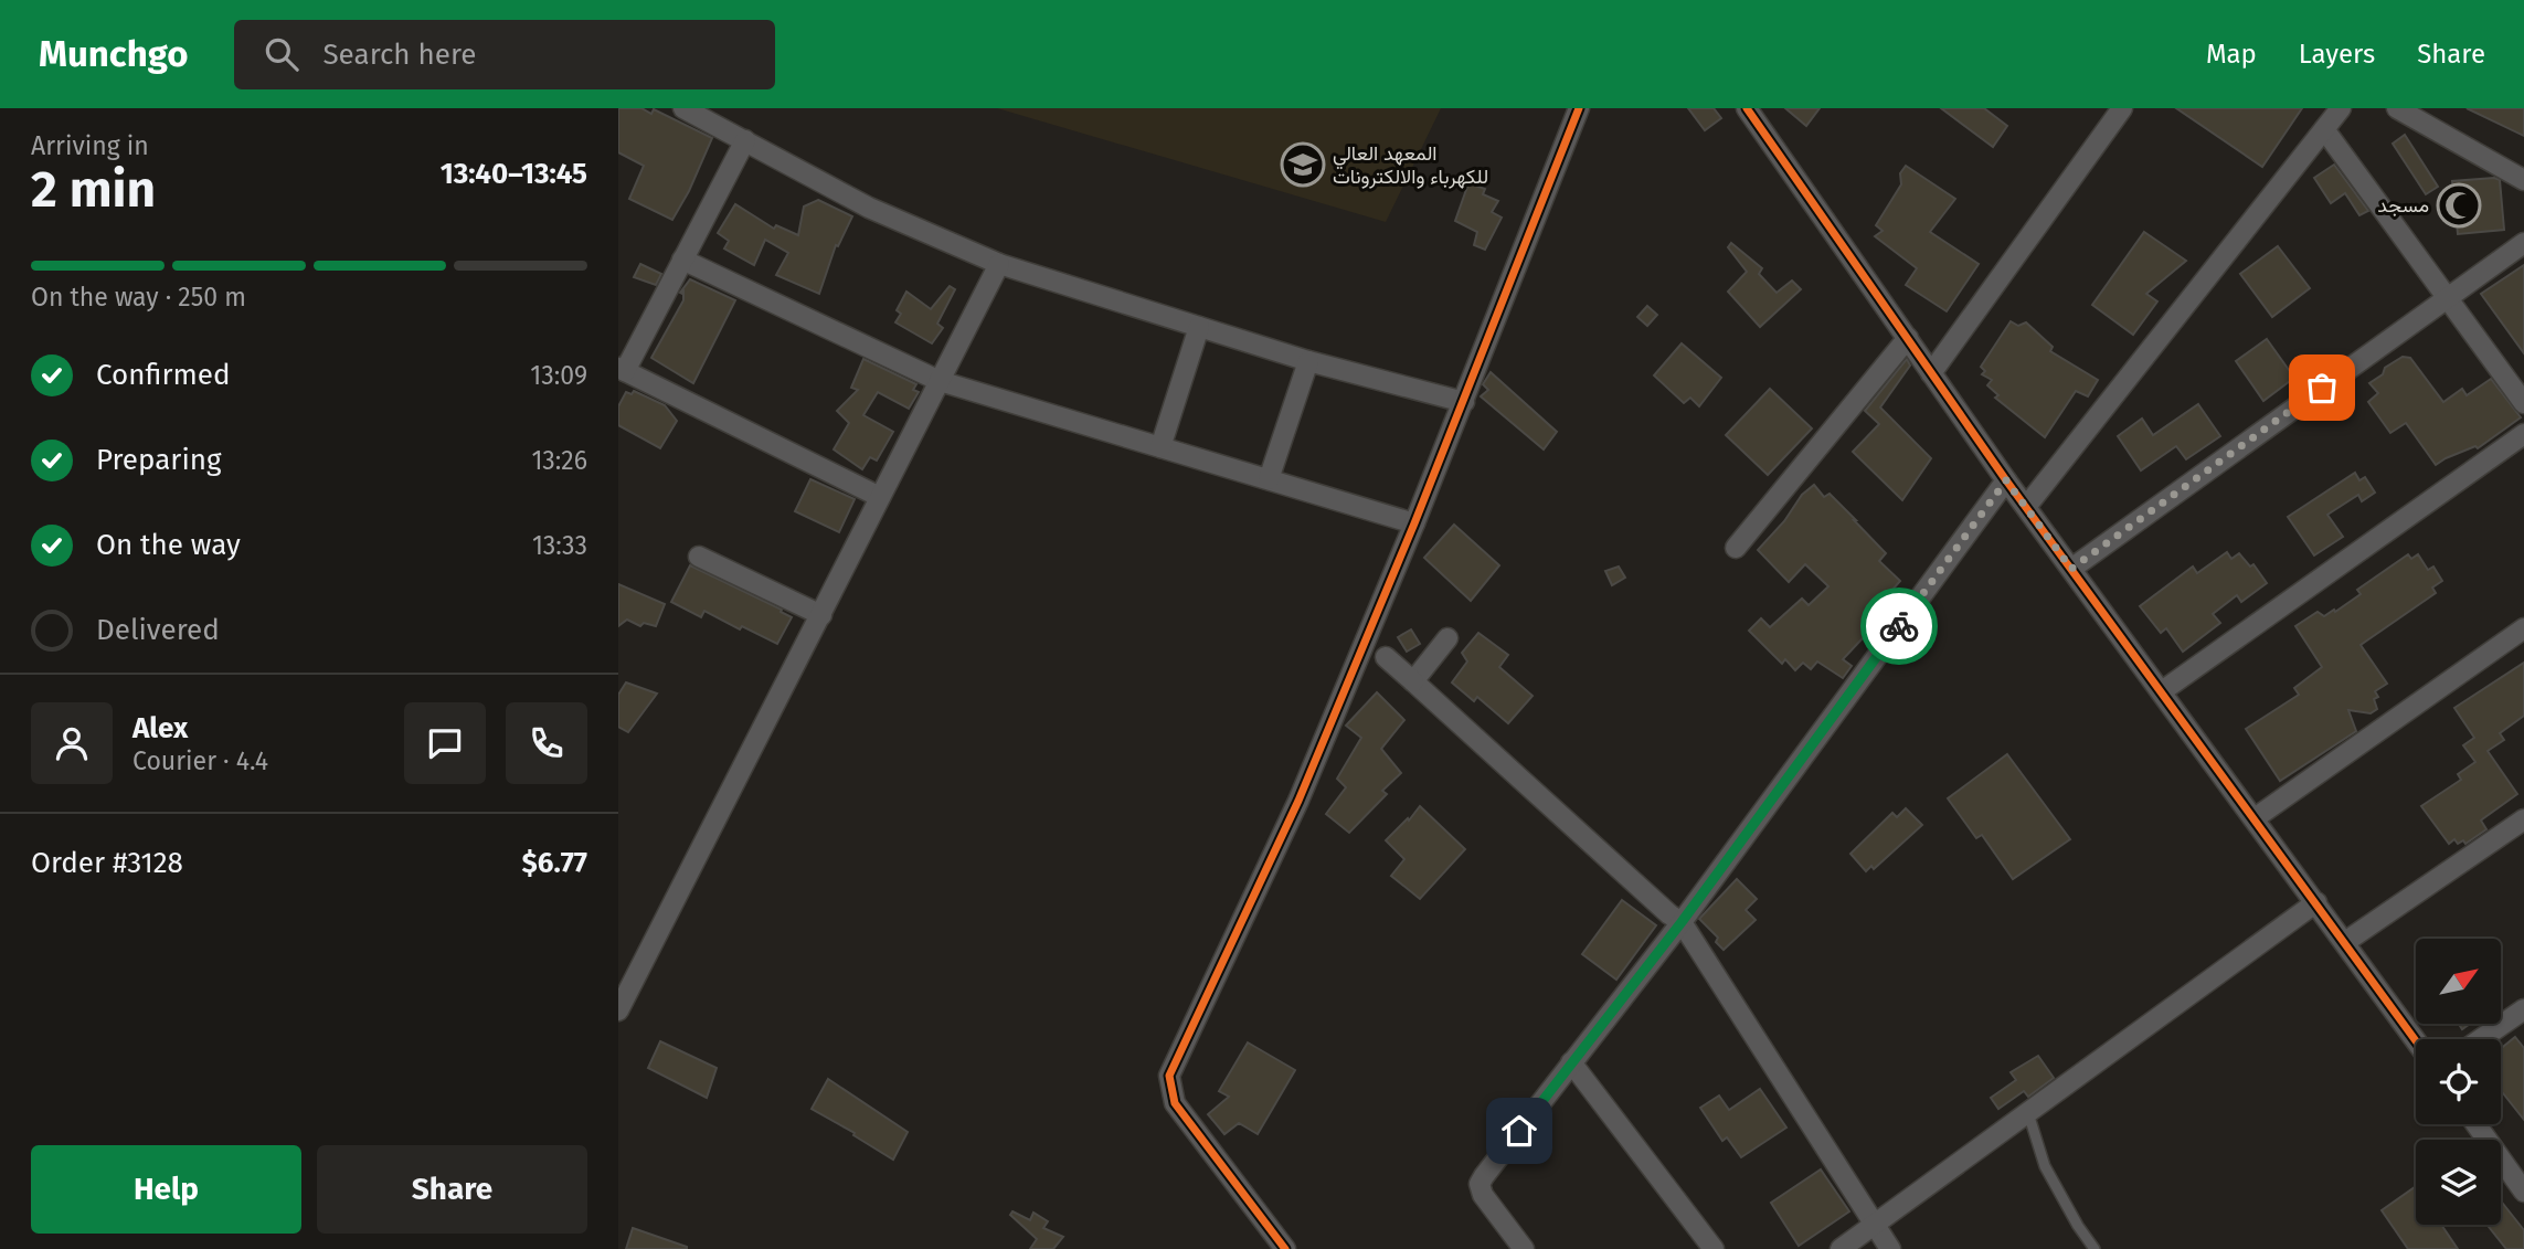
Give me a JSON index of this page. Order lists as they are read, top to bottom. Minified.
{"places":{"school or university":["المعهد العالي للكهرباء والالكترونات"],"mosque":["مسجد"]},"north":"top right","page":{"header":"Munchgo","search":"Search here","nav":["Map","Layers","Share"],"heading":["2 min","Arriving in","13:40–13:45"],"panel":["Alex","Courier · 4.4","Order #3128","$6.77"],"bar":"On the way · 250 m","list":[["Confirmed","13:09"],["Preparing","13:26"],["On the way","13:33"],"Delivered"],"buttons":["Help","Share"]}}
